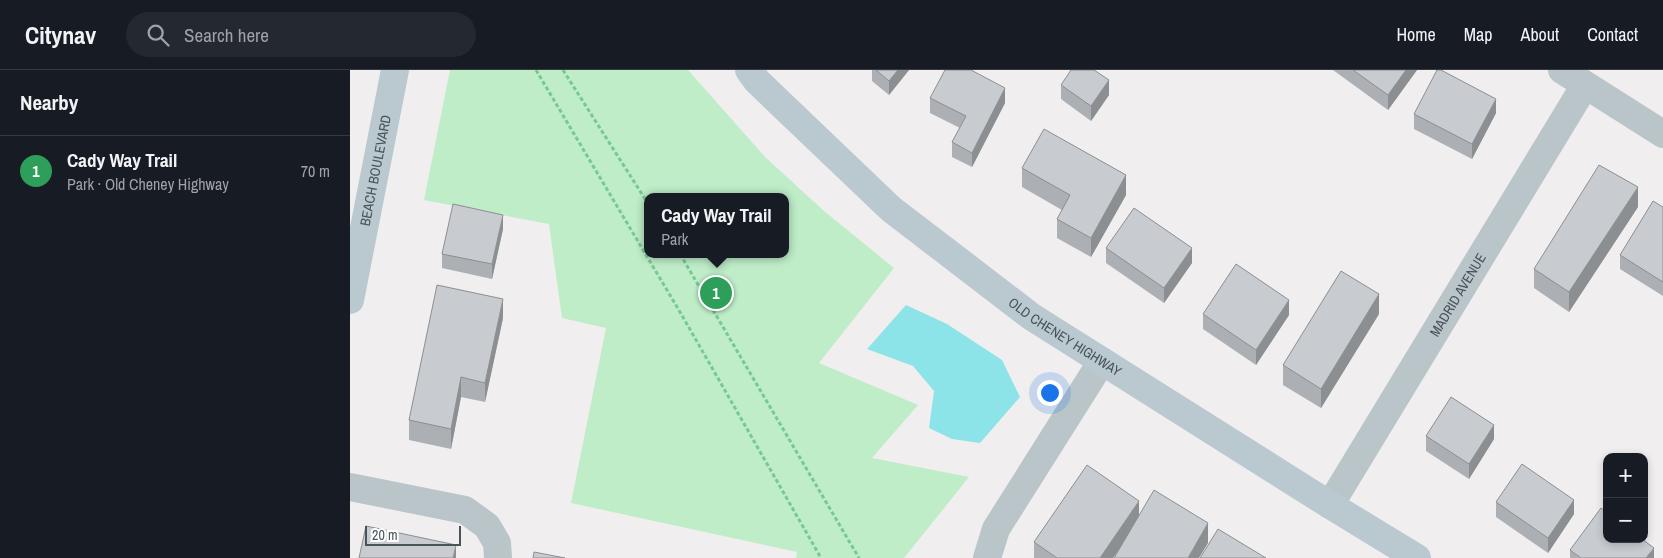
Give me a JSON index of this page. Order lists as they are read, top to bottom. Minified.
{"streets":{"street":["BEACH BOULEVARD","MADRID AVENUE","OLD CHENEY HIGHWAY"]},"crossings":[["MADRID AVENUE","OLD CHENEY HIGHWAY"]],"scale_bar":"20 m","page":{"header":"Citynav","search":"Search here","nav":["Home","Map","About","Contact"],"heading":"Nearby","list":[{"mark":"1","name":"Cady Way Trail","note":"Park · Old Cheney Highway","value":"70 m"}],"popup":["Cady Way Trail","Park"],"pins":"1","map_buttons":["+","−"],"scale":"20 m"}}
